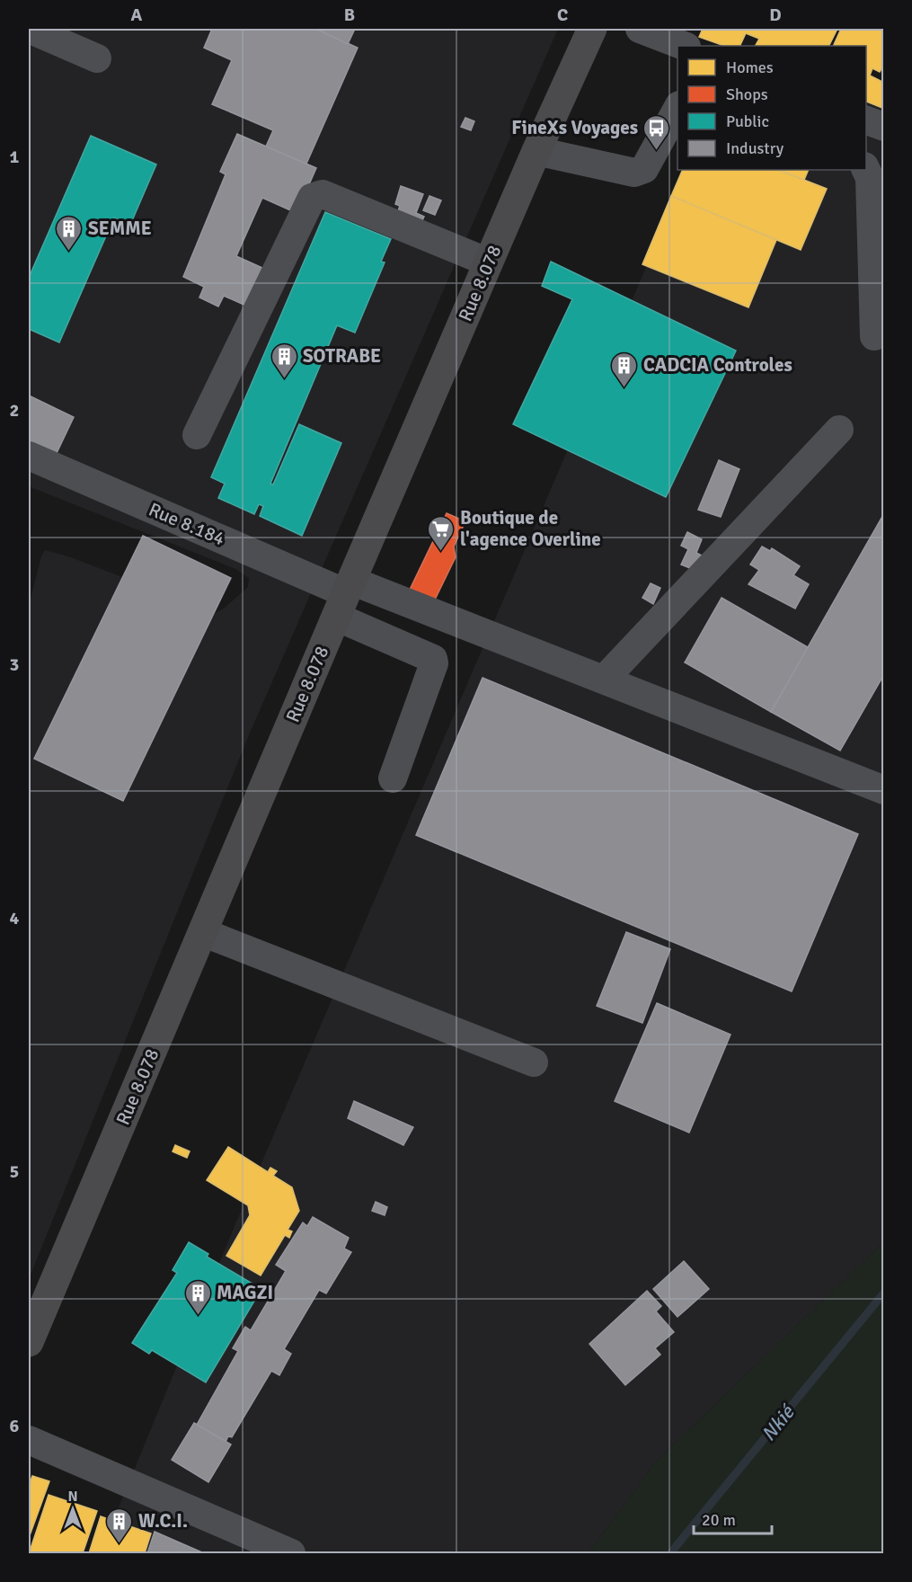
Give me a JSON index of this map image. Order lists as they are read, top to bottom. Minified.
{"streets":{"highway":["Rue 8.078"],"street":["Rue 8.184"]},"crossings":[["Rue 8.078","Rue 8.184"]],"water":["Nkié"],"places":{"bus stop":["FineXs Voyages"],"building":["SEMME","SOTRABE","CADCIA Controles","MAGZI","W.C.I."],"supermarket":["Boutique de l'agence Overline"]},"legend":["Homes","Shops","Public","Industry"],"scale_bar":"20 m","north":"top","grid":{"columns":["A","B","C","D"],"rows":["1","2","3","4","5","6"]}}
